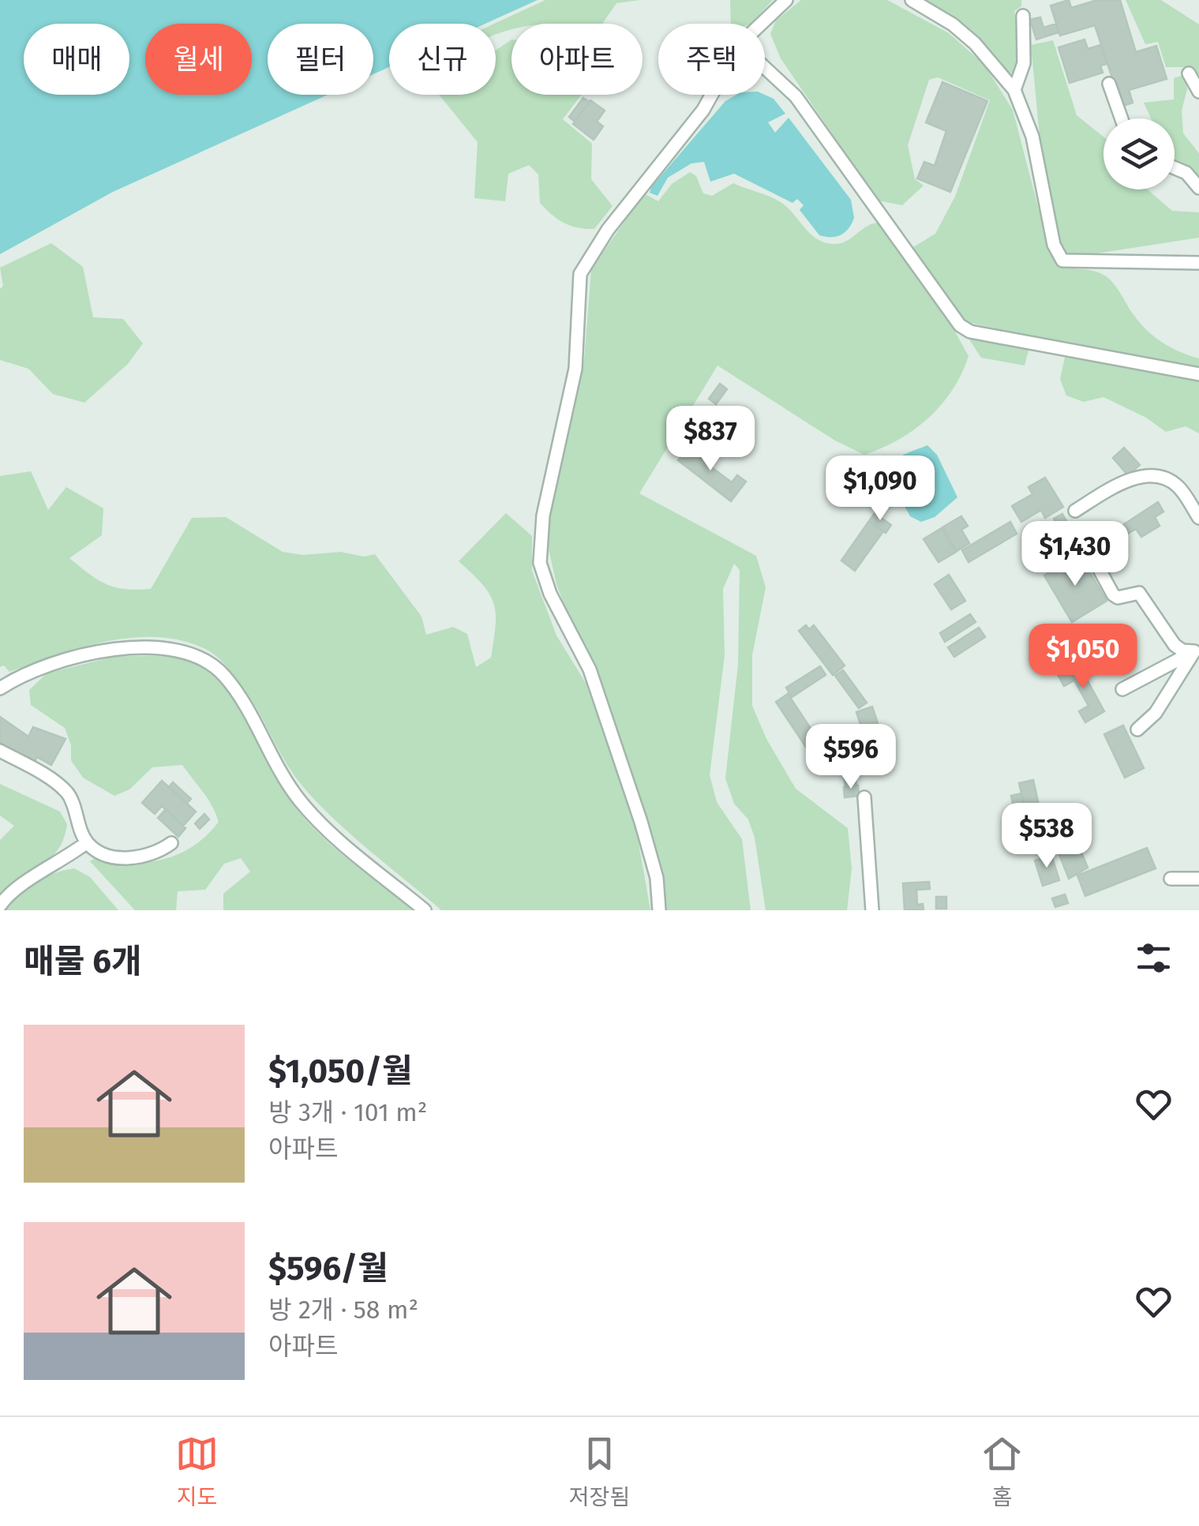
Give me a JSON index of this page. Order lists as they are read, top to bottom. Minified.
{"page":{"chip":["매매","월세","필터","신규","아파트","주택"],"price":["$837","$1,090","$1,430","$1,050","$596","$538"],"heading":"매물 6개","list":[{"name":"$1,050/월","note":"방 3개 · 101 m² · 아파트"},{"name":"$596/월","note":"방 2개 · 58 m² · 아파트"}],"tabs":["지도","저장됨","홈"]}}
